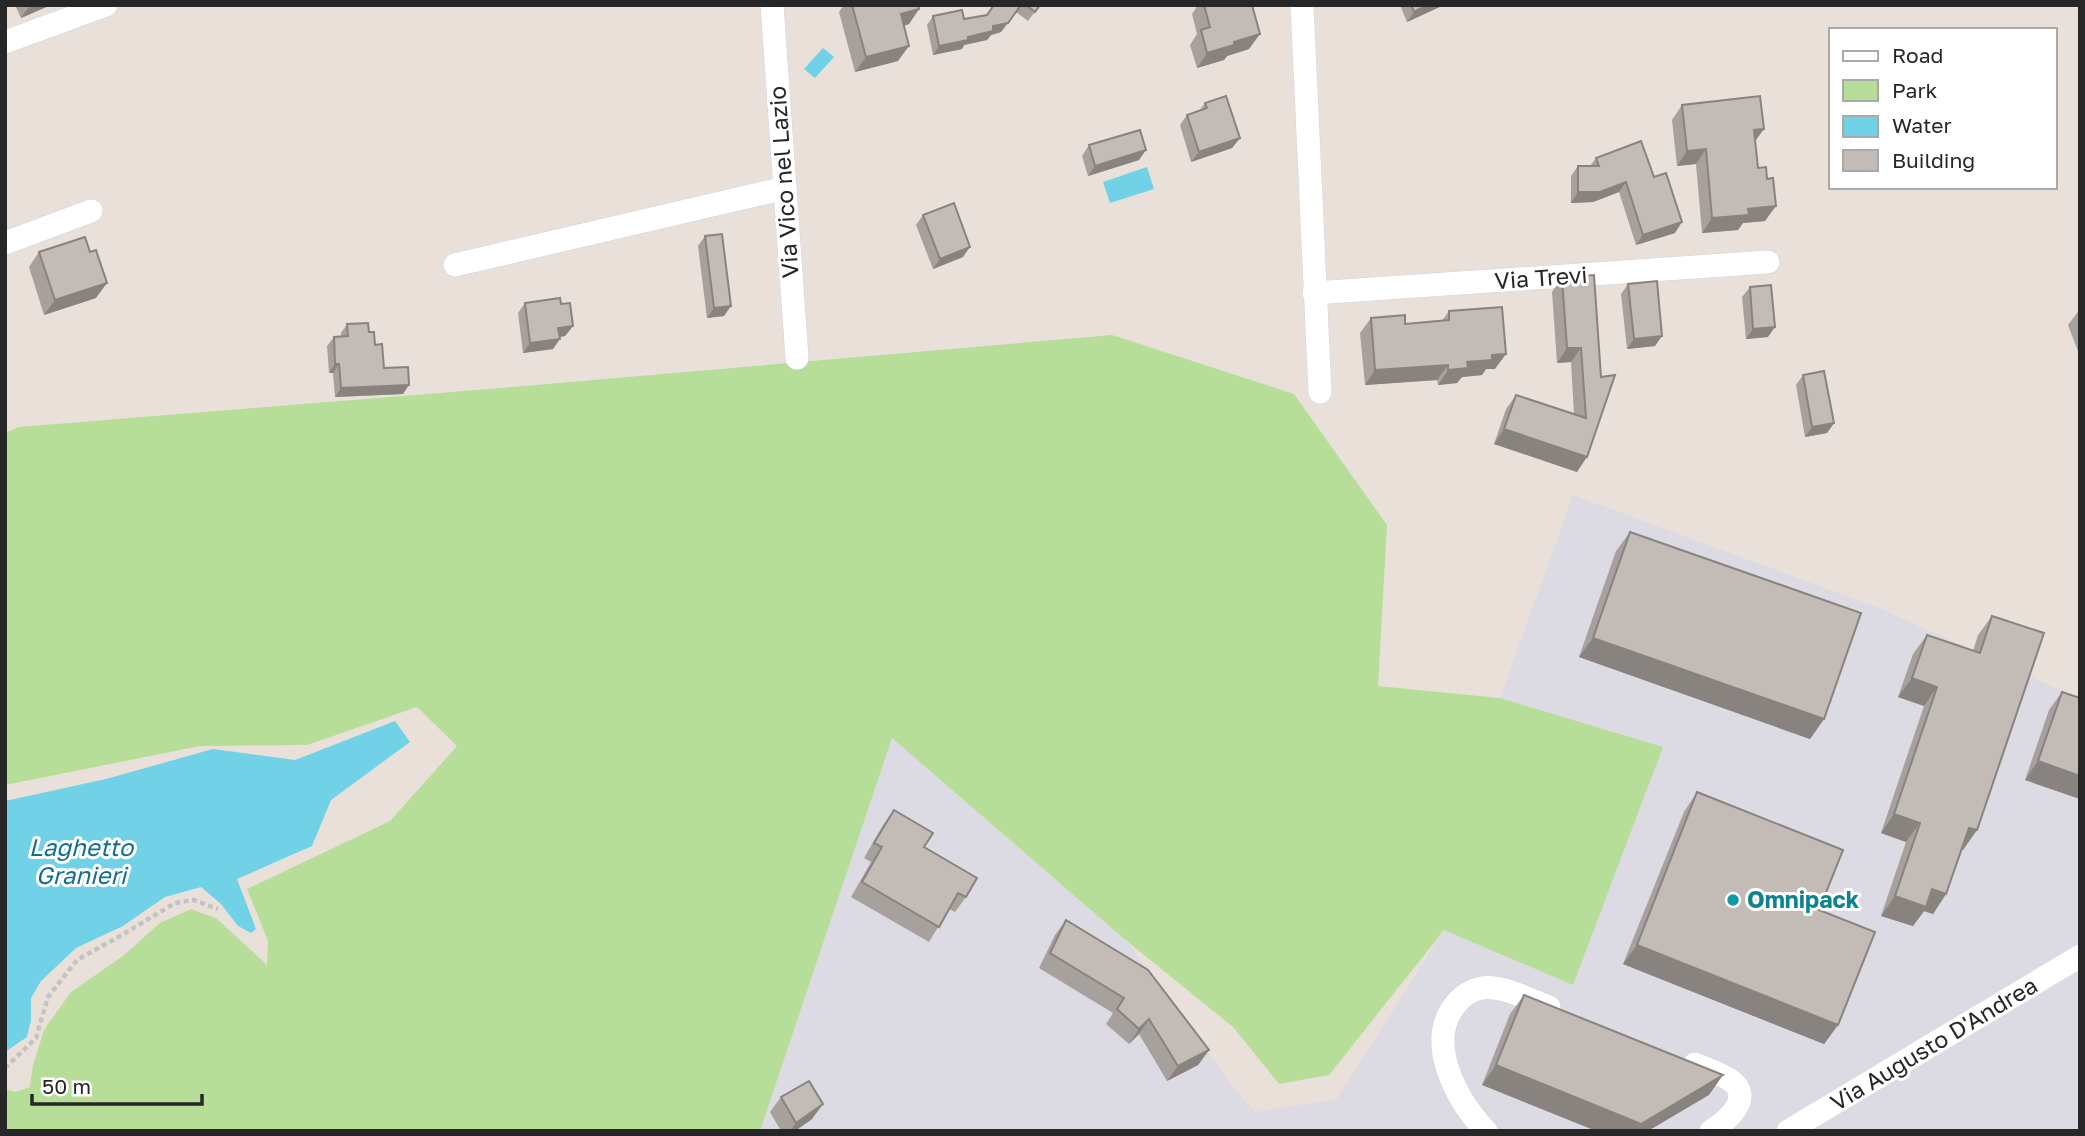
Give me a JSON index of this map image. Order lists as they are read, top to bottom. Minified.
{"streets":{"street":["Via Vico nel Lazio","Via Trevi","Via Augusto D'Andrea"]},"water":["Laghetto Granieri"],"places":["Omnipack"],"legend":["Road","Park","Water","Building"],"scale_bar":"50 m"}
